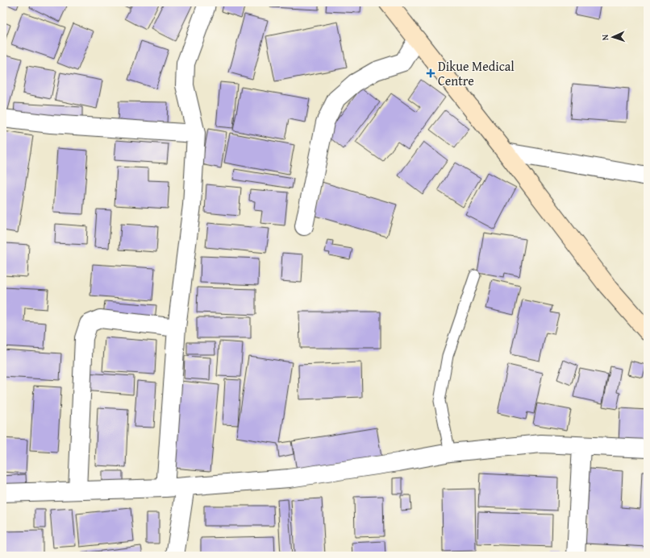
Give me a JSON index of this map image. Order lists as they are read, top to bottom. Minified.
{"places":{"health":["Dikue Medical Centre"]},"north":"left"}
